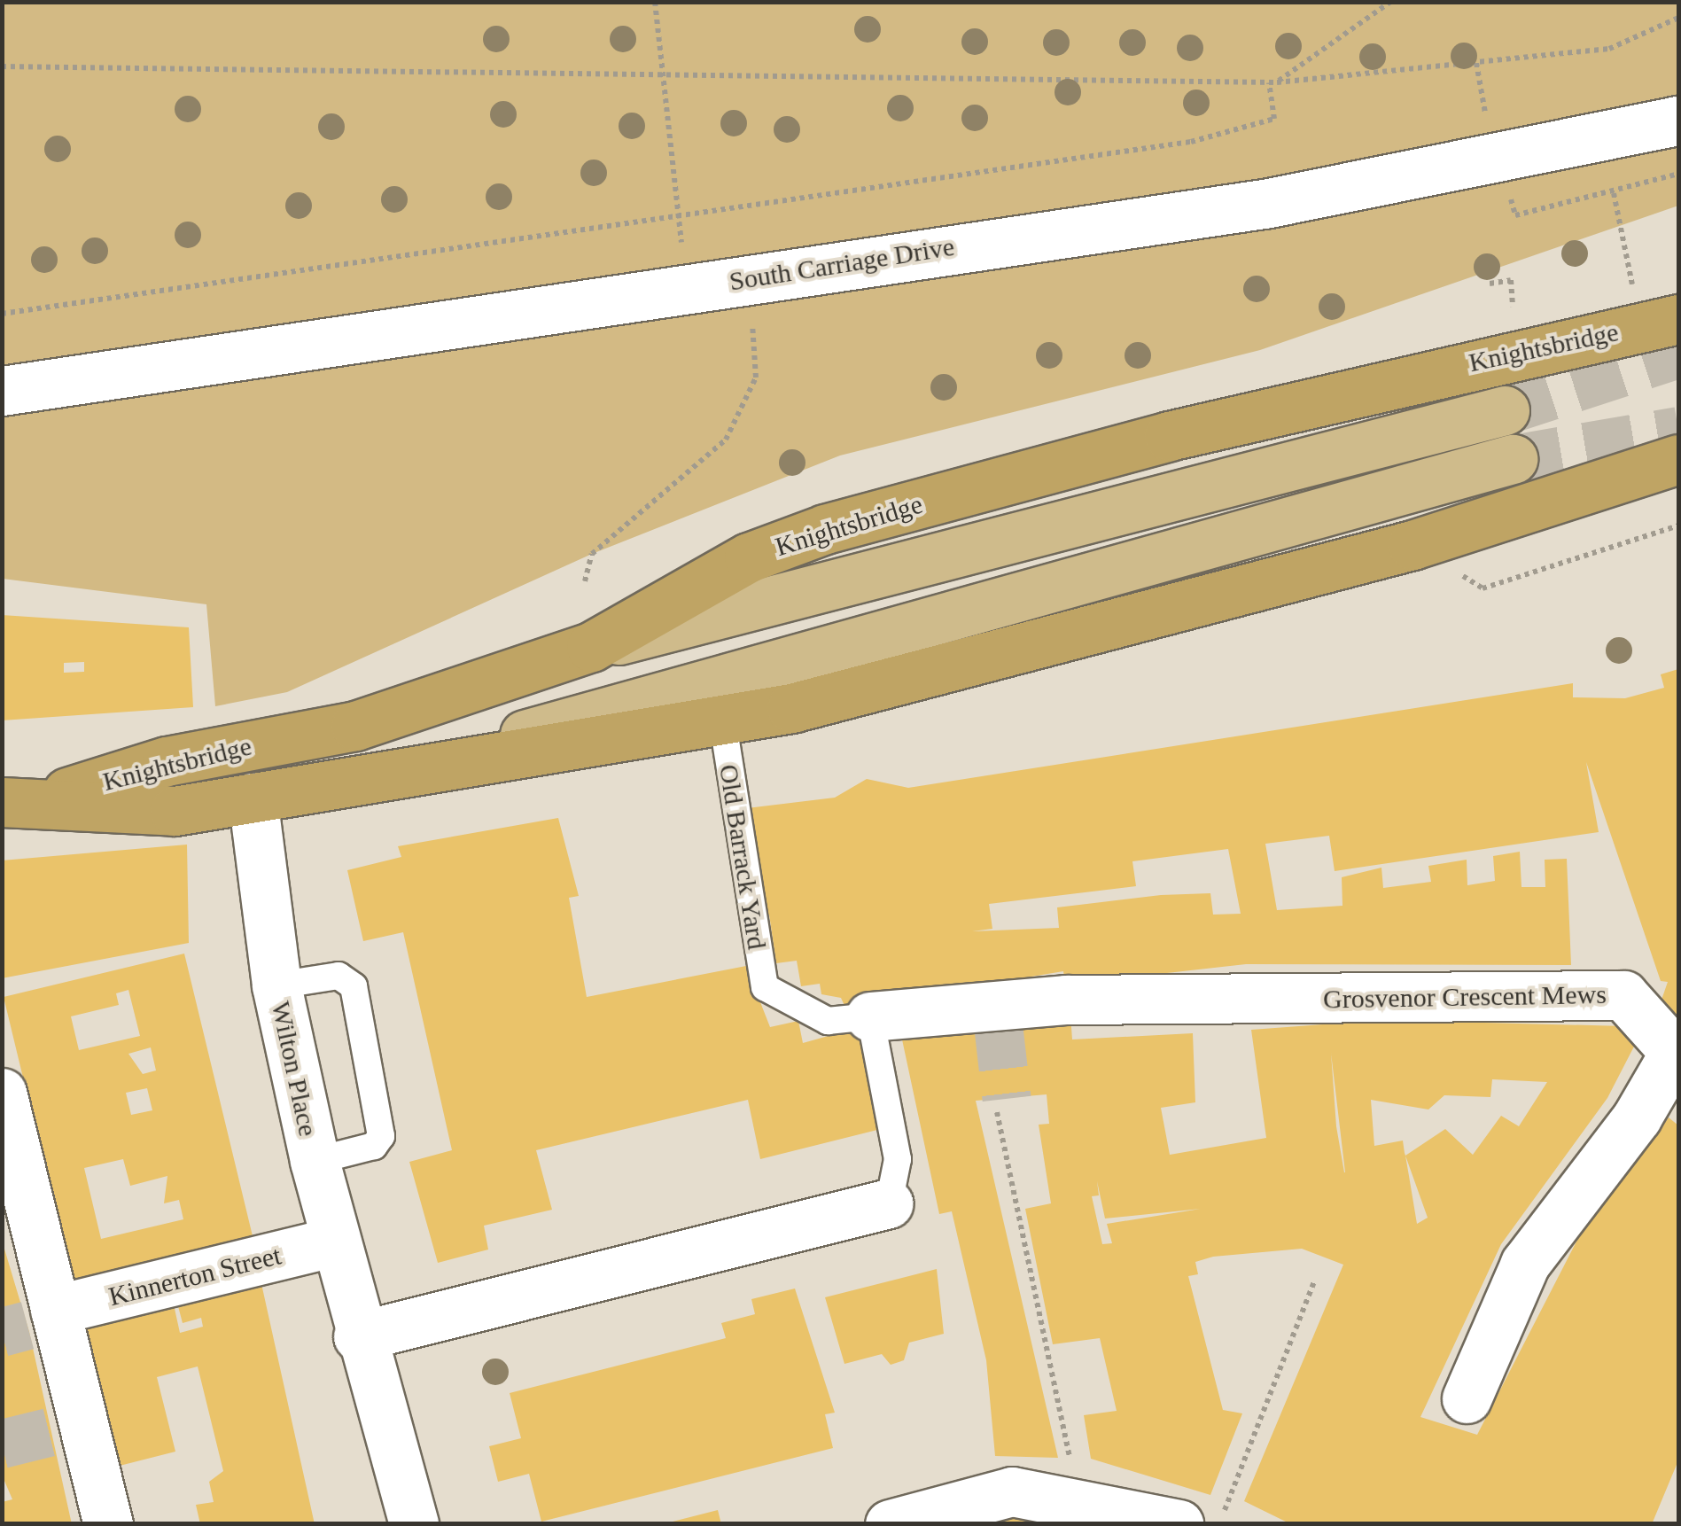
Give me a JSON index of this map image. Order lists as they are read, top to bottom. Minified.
{"streets":{"highway":["Knightsbridge"],"street":["South Carriage Drive","Grosvenor Crescent Mews","Wilton Place","Kinnerton Street"],"lane":["Old Barrack Yard"]},"crossings":[["Knightsbridge","Old Barrack Yard"],["Knightsbridge","Wilton Place"],["Old Barrack Yard","Grosvenor Crescent Mews"],["Wilton Place","Kinnerton Street"]]}
